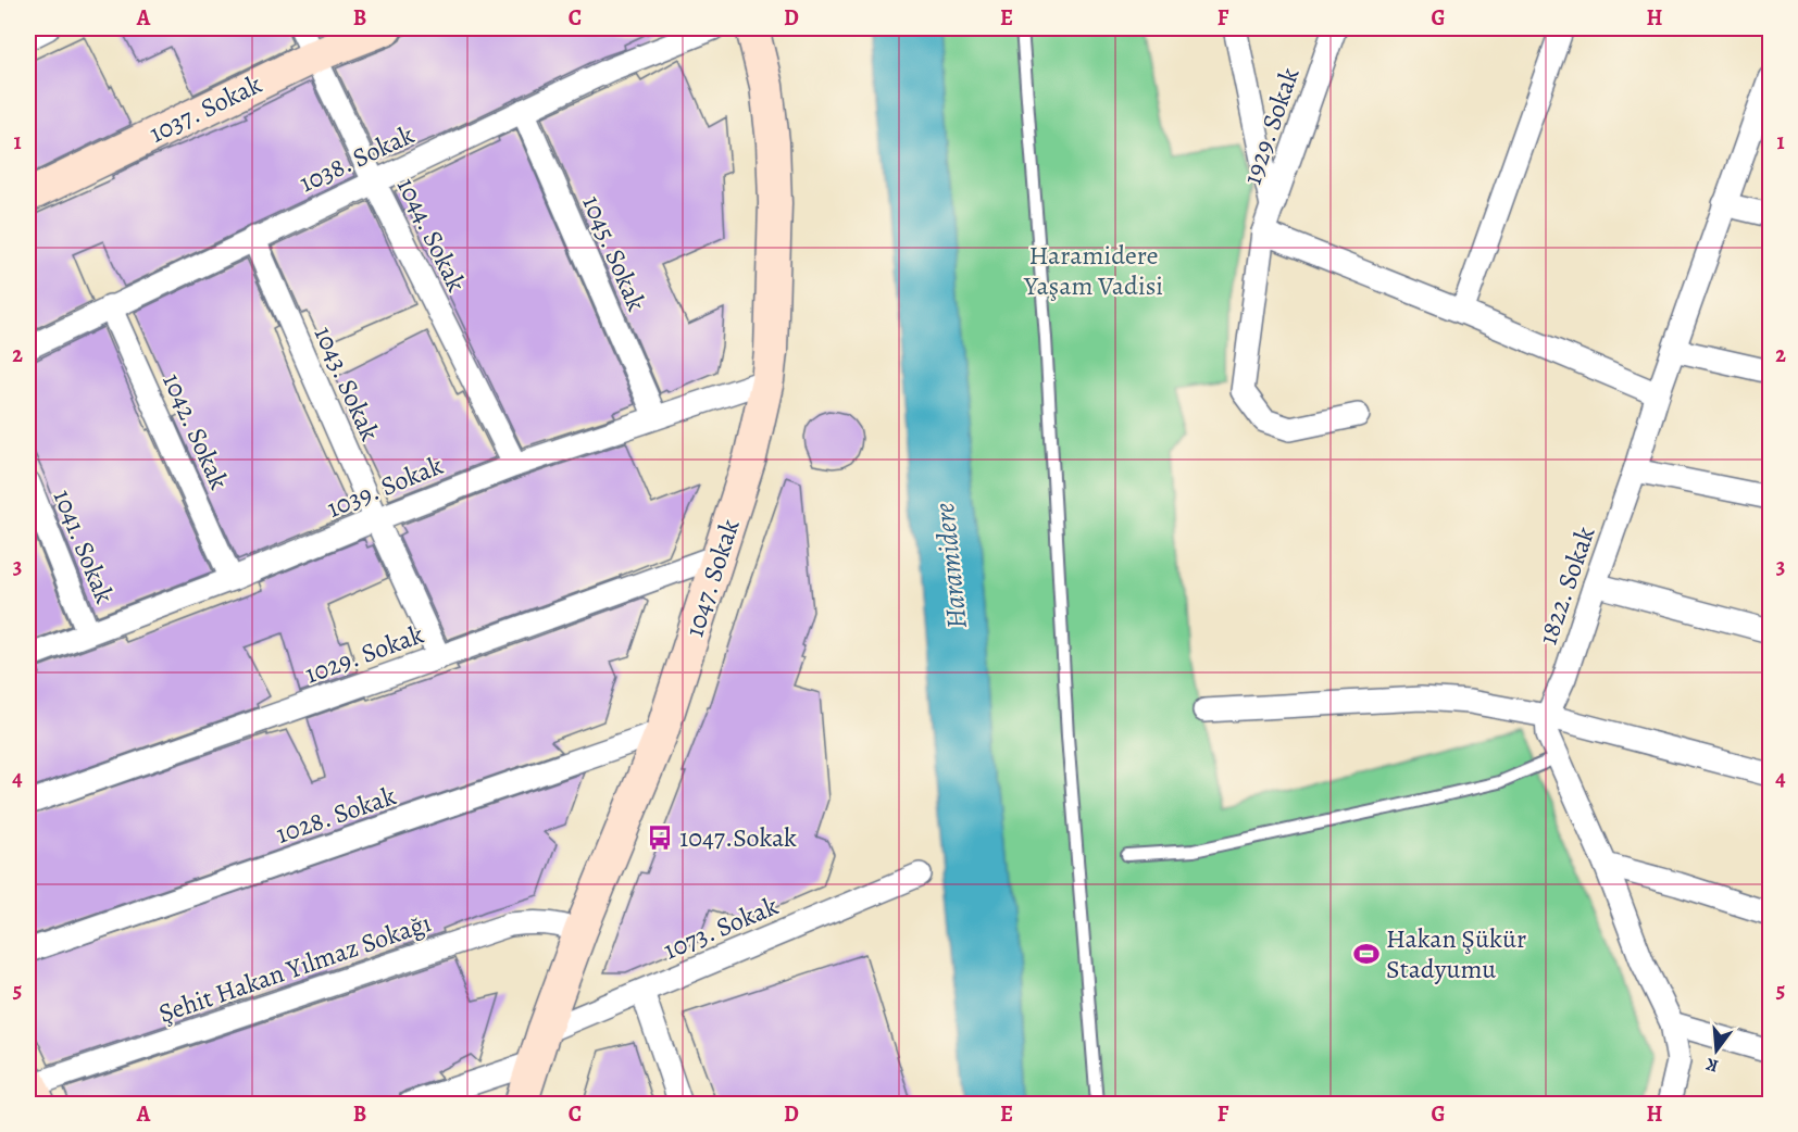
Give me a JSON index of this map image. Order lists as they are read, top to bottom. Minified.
{"streets":{"main road":["1037. Sokak","1047. Sokak"],"street":["1929. Sokak","1038. Sokak","1044. Sokak","1045. Sokak","1043. Sokak","1042. Sokak","1039. Sokak","1041. Sokak","1822. Sokak","1029. Sokak","1028. Sokak","1073. Sokak","Şehit Hakan Yılmaz Sokağı"]},"crossings":[["1037. Sokak","1044. Sokak"],["1038. Sokak","1044. Sokak"],["1038. Sokak","1045. Sokak"],["1038. Sokak","1043. Sokak"],["1038. Sokak","1042. Sokak"],["1044. Sokak","1039. Sokak"],["1045. Sokak","1039. Sokak"],["1043. Sokak","1039. Sokak"],["1043. Sokak","1029. Sokak"],["1042. Sokak","1039. Sokak"],["1039. Sokak","1041. Sokak"],["1039. Sokak","1047. Sokak"],["1047. Sokak","1029. Sokak"],["1047. Sokak","1028. Sokak"],["1047. Sokak","1073. Sokak"],["1047. Sokak","Şehit Hakan Yılmaz Sokağı"]],"water":["Haramidere"],"parks":["Haramidere Yaşam Vadisi"],"places":{"bus stop":["1047.Sokak"],"sports":["Hakan Şükür Stadyumu"]},"north":"bottom","grid":{"columns":["A","B","C","D","E","F","G","H"],"rows":["1","2","3","4","5"]}}
